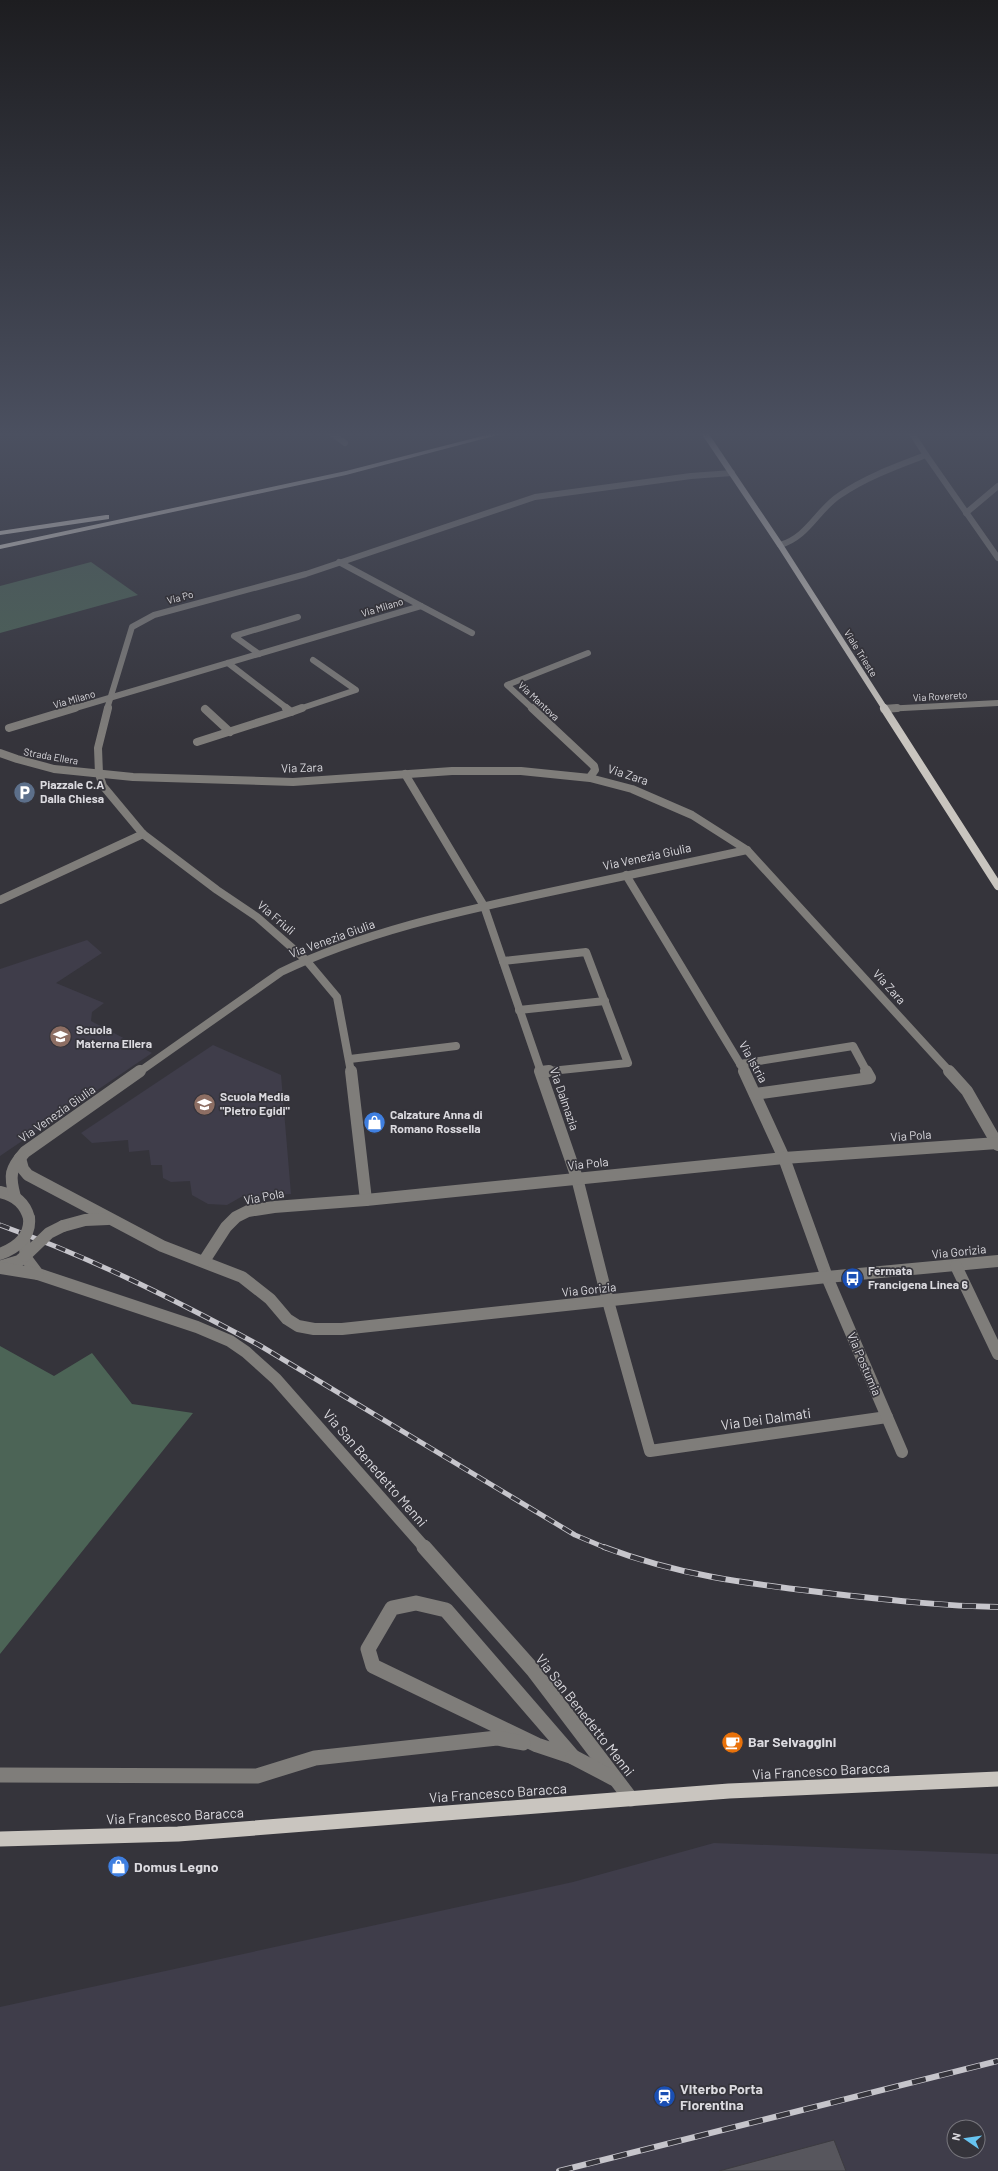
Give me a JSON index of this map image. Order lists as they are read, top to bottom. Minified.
{"streets":{"main road":["Viale Trieste","Via Francesco Baracca"],"street":["Via Po","Via Milano","Via Rovereto","Via Mantova","Strada Ellera","Via Zara","Via Venezia Giulia","Via Friuli","Via Istria","Via Dalmazia","Via Pola","Via Gorizia","Via Postumia","Via Dei Dalmati","Via San Benedetto Menni"]},"crossings":[["Via Po","Via Milano"],["Via Po","Strada Ellera"],["Via Po","Via Zara"],["Via Po","Via Friuli"],["Viale Trieste","Via Rovereto"],["Via Mantova","Via Zara"],["Strada Ellera","Via Zara"],["Strada Ellera","Via Friuli"],["Via Zara","Via Venezia Giulia"],["Via Zara","Via Friuli"],["Via Zara","Via Dalmazia"],["Via Zara","Via Pola"],["Via Venezia Giulia","Via Friuli"],["Via Venezia Giulia","Via Istria"],["Via Venezia Giulia","Via Dalmazia"],["Via Venezia Giulia","Via Gorizia"],["Via Friuli","Via Pola"],["Via Istria","Via Pola"],["Via Istria","Via Gorizia"],["Via Istria","Via Postumia"],["Via Dalmazia","Via Pola"],["Via Dalmazia","Via Gorizia"],["Via Dalmazia","Via Dei Dalmati"],["Via Pola","Via Gorizia"],["Via Gorizia","Via Postumia"],["Via Postumia","Via Dei Dalmati"],["Via San Benedetto Menni","Via Francesco Baracca"]],"places":{"parking":["Piazzale C.A Dalla Chiesa"],"school or university":["Scuola Materna Ellera","Scuola Media \"Pietro Egidi\""],"shop":["Calzature Anna di Romano Rossella","Domus Legno"],"bus stop":["Fermata Francigena Linea 6"],"cafe":["Bar Selvaggini"],"station":["Viterbo Porta Fiorentina"]},"north":"left"}
